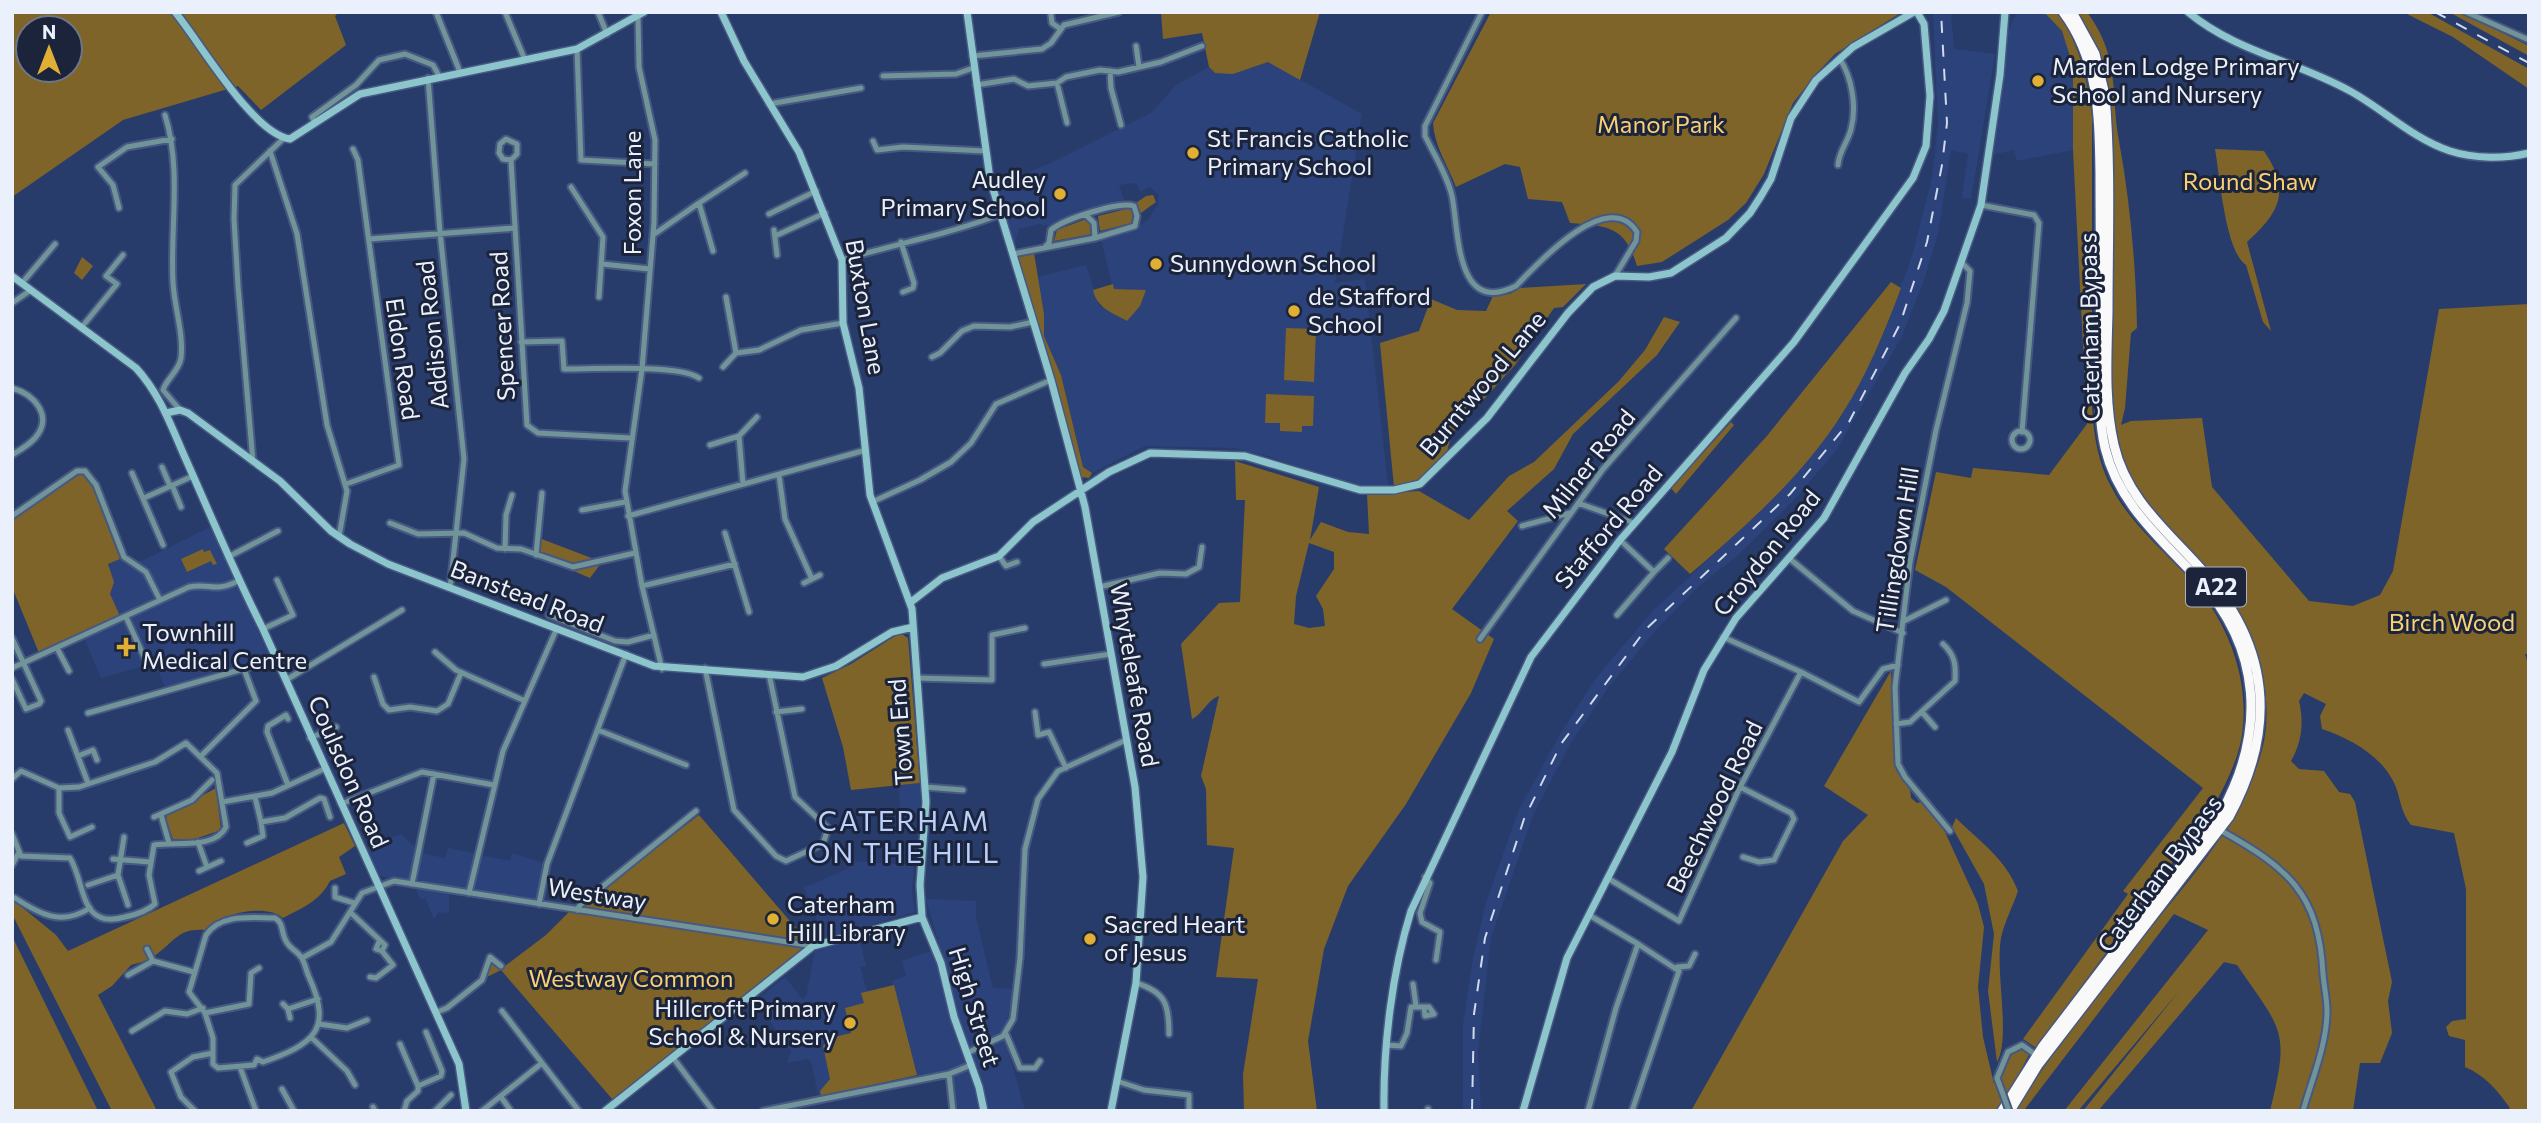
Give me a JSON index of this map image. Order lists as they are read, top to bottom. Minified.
{"streets":{"highway":["Caterham Bypass","A22"],"street":["Foxon Lane","Buxton Lane","Spencer Road","Addison Road","Eldon Road","Burntwood Lane","Milner Road","Stafford Road","Tillingdown Hill","Croydon Road","Banstead Road","Whyteleafe Road","Town End","Coulsdon Road","Beechwood Road","Westway","High Street"]},"crossings":[["Foxon Lane","Spencer Road"],["Foxon Lane","Banstead Road"],["Buxton Lane","Burntwood Lane"],["Buxton Lane","Banstead Road"],["Buxton Lane","Town End"],["Addison Road","Banstead Road"],["Burntwood Lane","Whyteleafe Road"],["Tillingdown Hill","Croydon Road"],["Croydon Road","Beechwood Road"],["Banstead Road","Town End"],["Town End","High Street"],["Coulsdon Road","Westway"]],"districts":["CATERHAM ON THE HILL"],"parks":["Manor Park","Round Shaw","Birch Wood","Westway Common"],"places":{"other":["Marden Lodge Primary School and Nursery","St Francis Catholic Primary School","Audley Primary School","Sunnydown School","de Stafford School","Caterham Hill Library","Sacred Heart of Jesus","Hillcroft Primary School & Nursery"],"health":["Townhill Medical Centre"]},"north":"top"}
